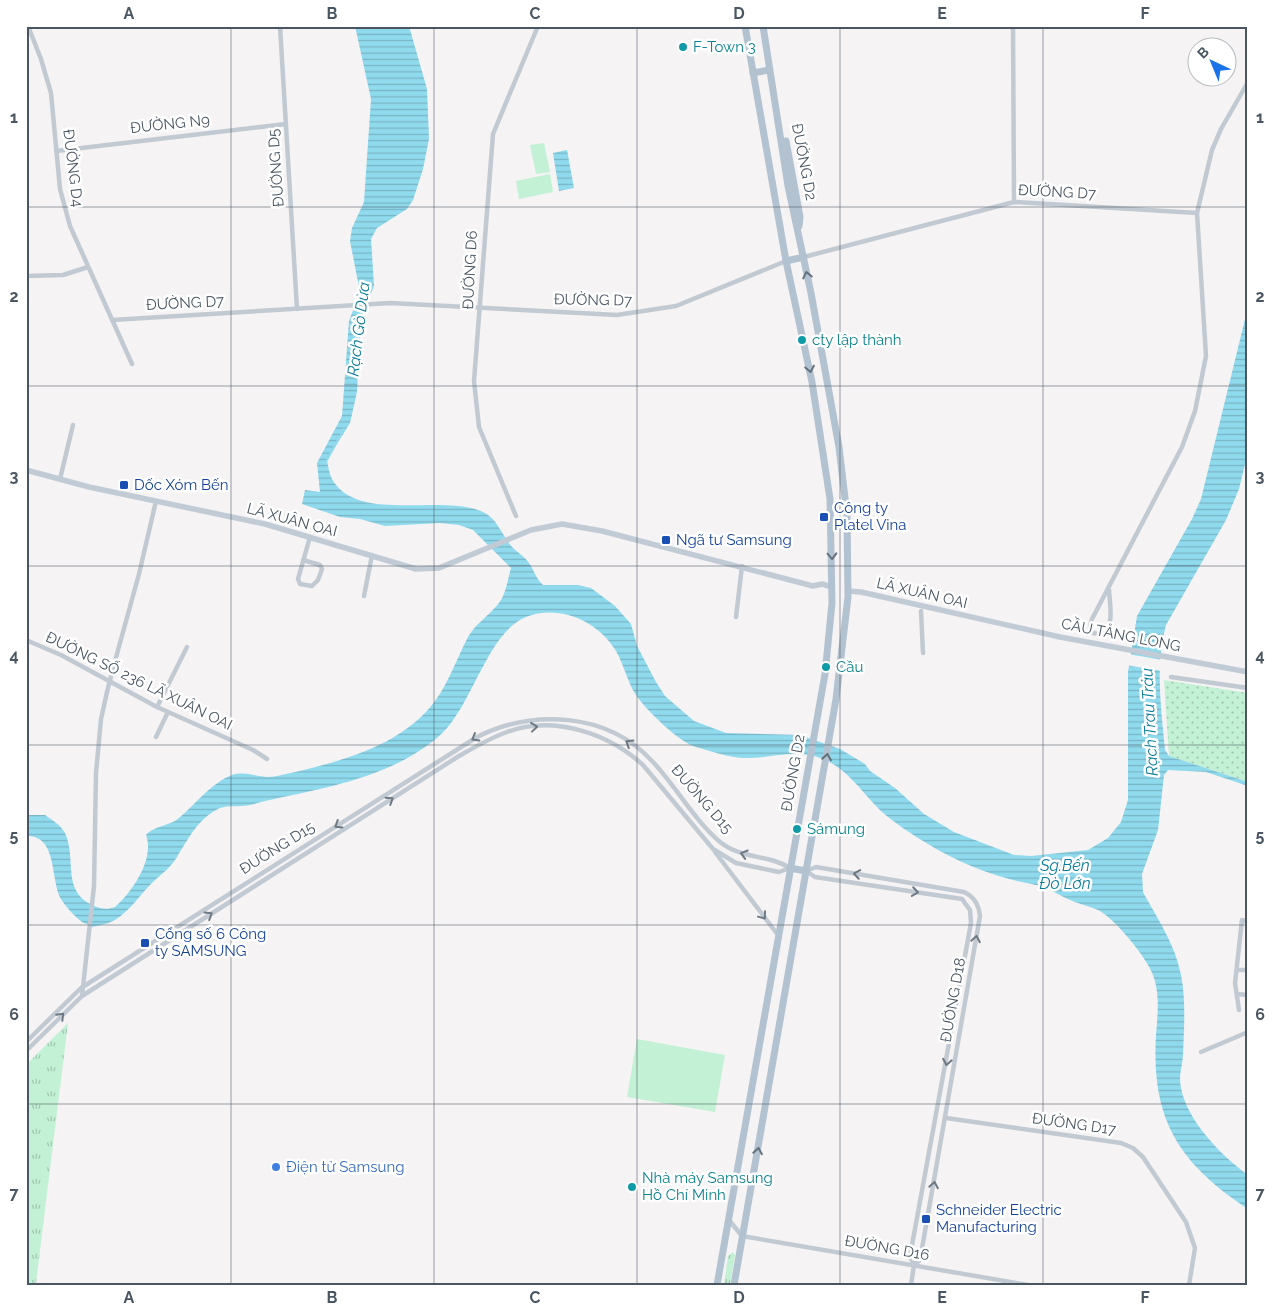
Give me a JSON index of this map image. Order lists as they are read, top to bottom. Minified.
{"streets":{"main road":["ĐƯỜNG D2","LÃ XUÂN OAI","CẦU TĂNG LONG"],"street":["ĐƯỜNG N9","ĐƯỜNG D4","ĐƯỜNG D5","ĐƯỜNG D7","ĐƯỜNG D6","ĐƯỜNG SỐ 236 LÃ XUÂN OAI","ĐƯỜNG D15","ĐƯỜNG D18","ĐƯỜNG D17","ĐƯỜNG D16"]},"crossings":[["ĐƯỜNG N9","ĐƯỜNG D4"],["ĐƯỜNG N9","ĐƯỜNG D5"],["ĐƯỜNG D2","ĐƯỜNG D7"],["ĐƯỜNG D2","LÃ XUÂN OAI"],["ĐƯỜNG D2","ĐƯỜNG D15"],["ĐƯỜNG D2","ĐƯỜNG D18"],["ĐƯỜNG D2","ĐƯỜNG D16"],["ĐƯỜNG D4","ĐƯỜNG D7"],["ĐƯỜNG D5","ĐƯỜNG D7"],["ĐƯỜNG D7","ĐƯỜNG D6"],["LÃ XUÂN OAI","CẦU TĂNG LONG"],["ĐƯỜNG D18","ĐƯỜNG D17"],["ĐƯỜNG D18","ĐƯỜNG D16"]],"water":["Rạch Gò Dừa","Rạch Trau Trảu","Sg.Bến Đò Lớn"],"places":{"other":["F-Town 3","cty lập thành","Cầu","Sámung","Điện tử Samsung","Nhà máy Samsung Hồ Chí Minh"],"transit":["Dốc Xóm Bến","Công ty Platel Vina","Ngã tư Samsung","Cổng số 6 Công ty SAMSUNG","Schneider Electric Manufacturing"]},"north":"top left","grid":{"columns":["A","B","C","D","E","F"],"rows":["1","2","3","4","5","6","7"]}}
